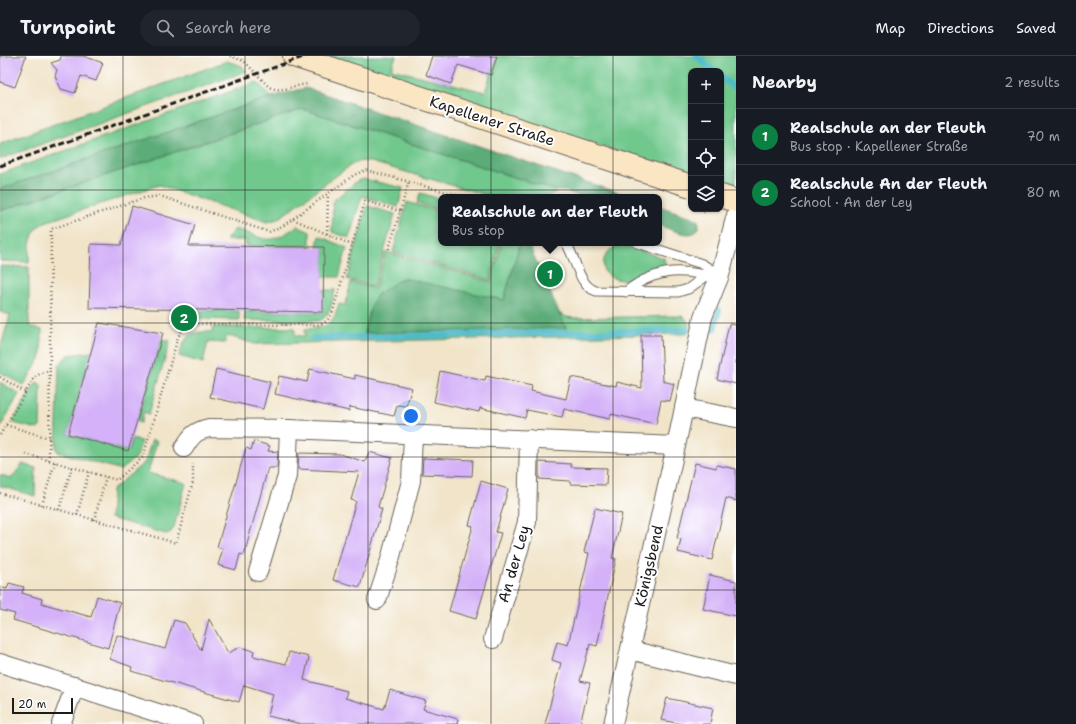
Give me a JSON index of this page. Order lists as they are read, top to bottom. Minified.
{"streets":{"main road":["Kapellener Straße"],"street":["An der Ley","Königsbend"]},"scale_bar":"20 m","page":{"header":"Turnpoint","search":"Search here","nav":["Map","Directions","Saved"],"heading":["Nearby","2 results"],"map_buttons":["+","−"],"list":[{"mark":"1","name":"Realschule an der Fleuth","note":"Bus stop · Kapellener Straße","value":"70 m"},{"mark":"2","name":"Realschule An der Fleuth","note":"School · An der Ley","value":"80 m"}],"popup":["Realschule an der Fleuth","Bus stop"],"pins":["1","2"],"scale":"20 m"}}
